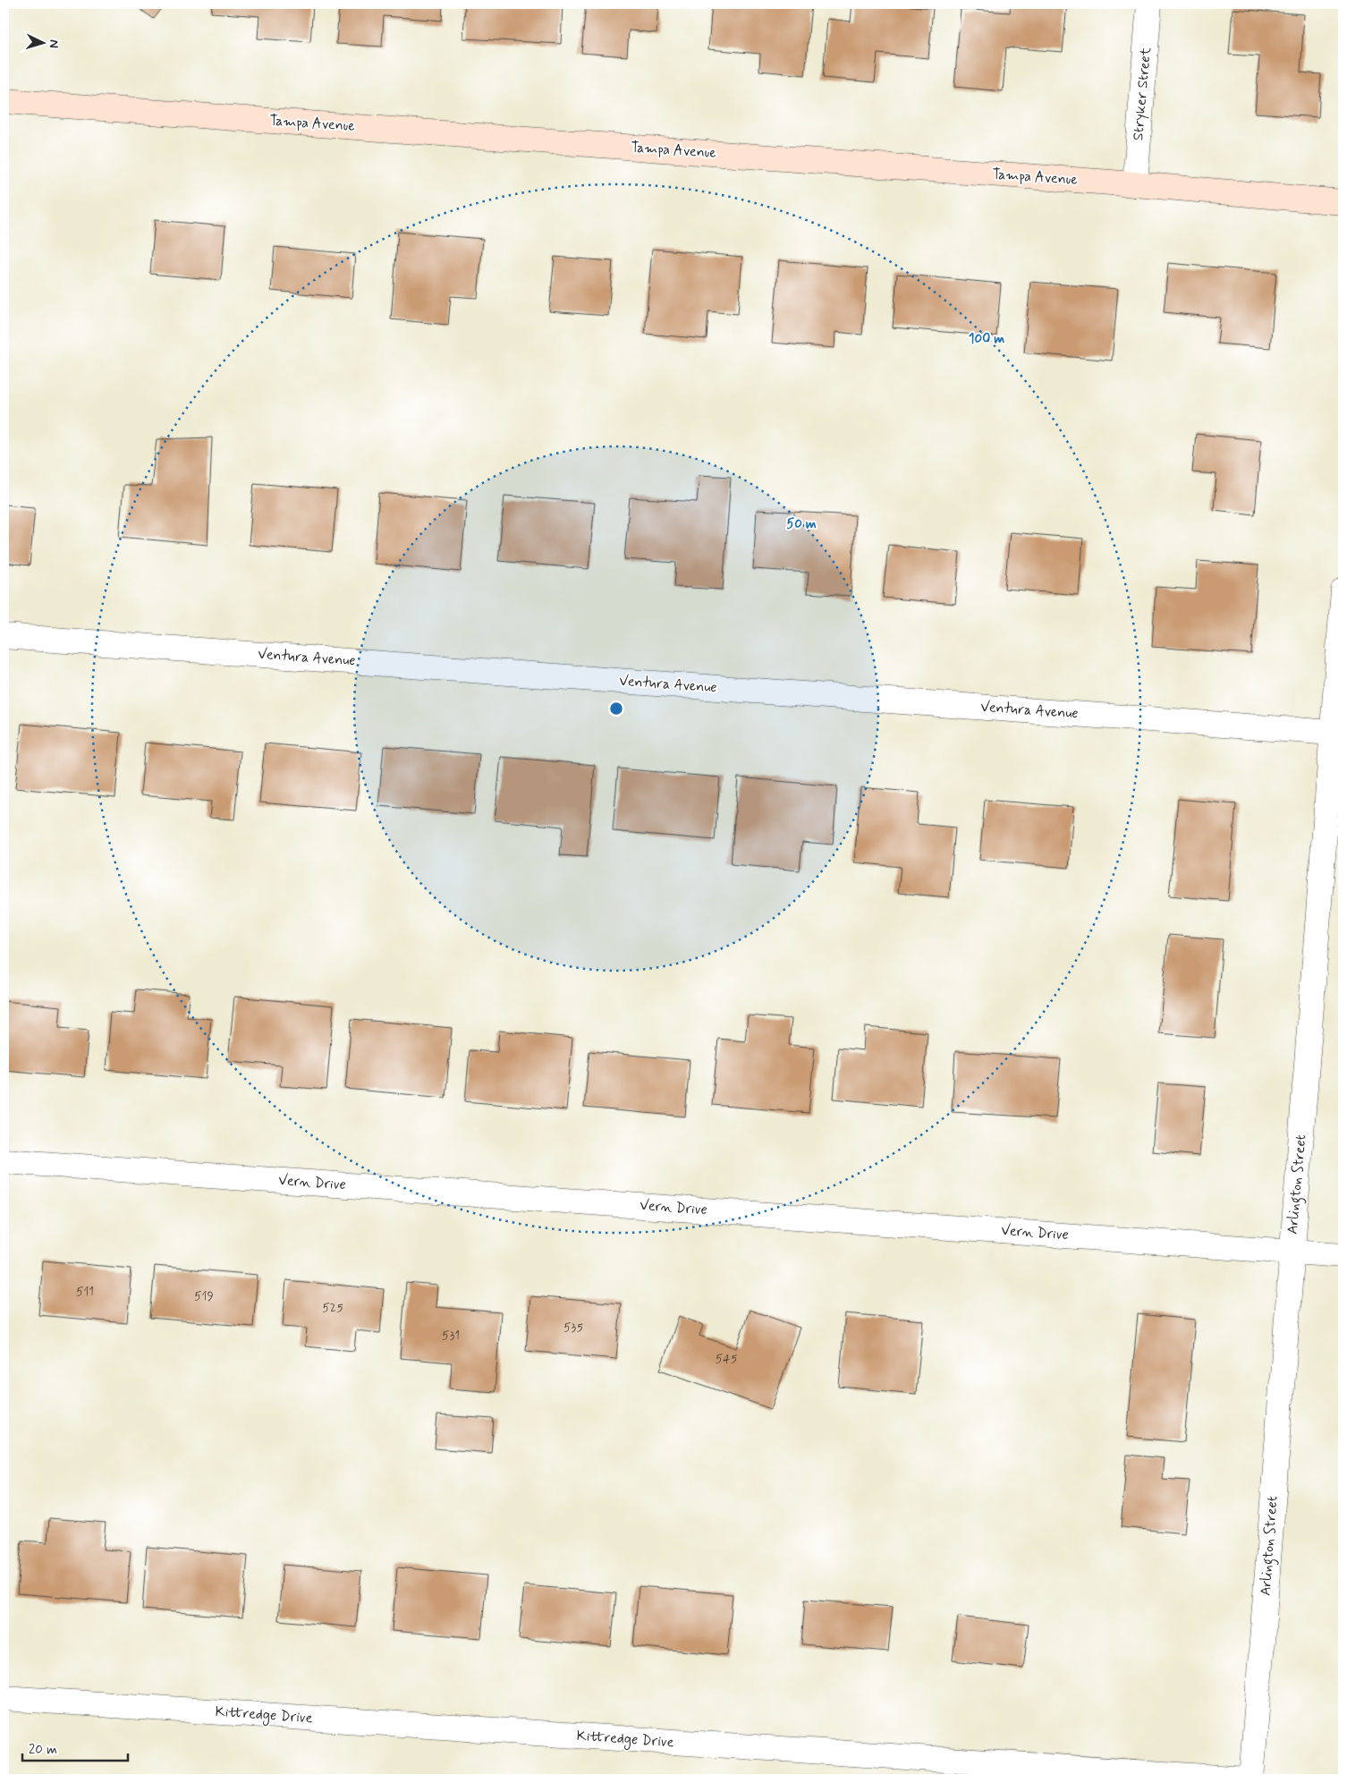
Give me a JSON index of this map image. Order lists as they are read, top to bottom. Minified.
{"streets":{"street":["Stryker Street","Tampa Avenue","Ventura Avenue","Vern Drive","Arlington Street","Kittredge Drive"]},"crossings":[["Stryker Street","Tampa Avenue"],["Ventura Avenue","Arlington Street"],["Vern Drive","Arlington Street"]],"house_numbers":["511","519","525","535","531","545"],"scale_bar":"20 m","north":"right","rings":["100 m","50 m"]}
